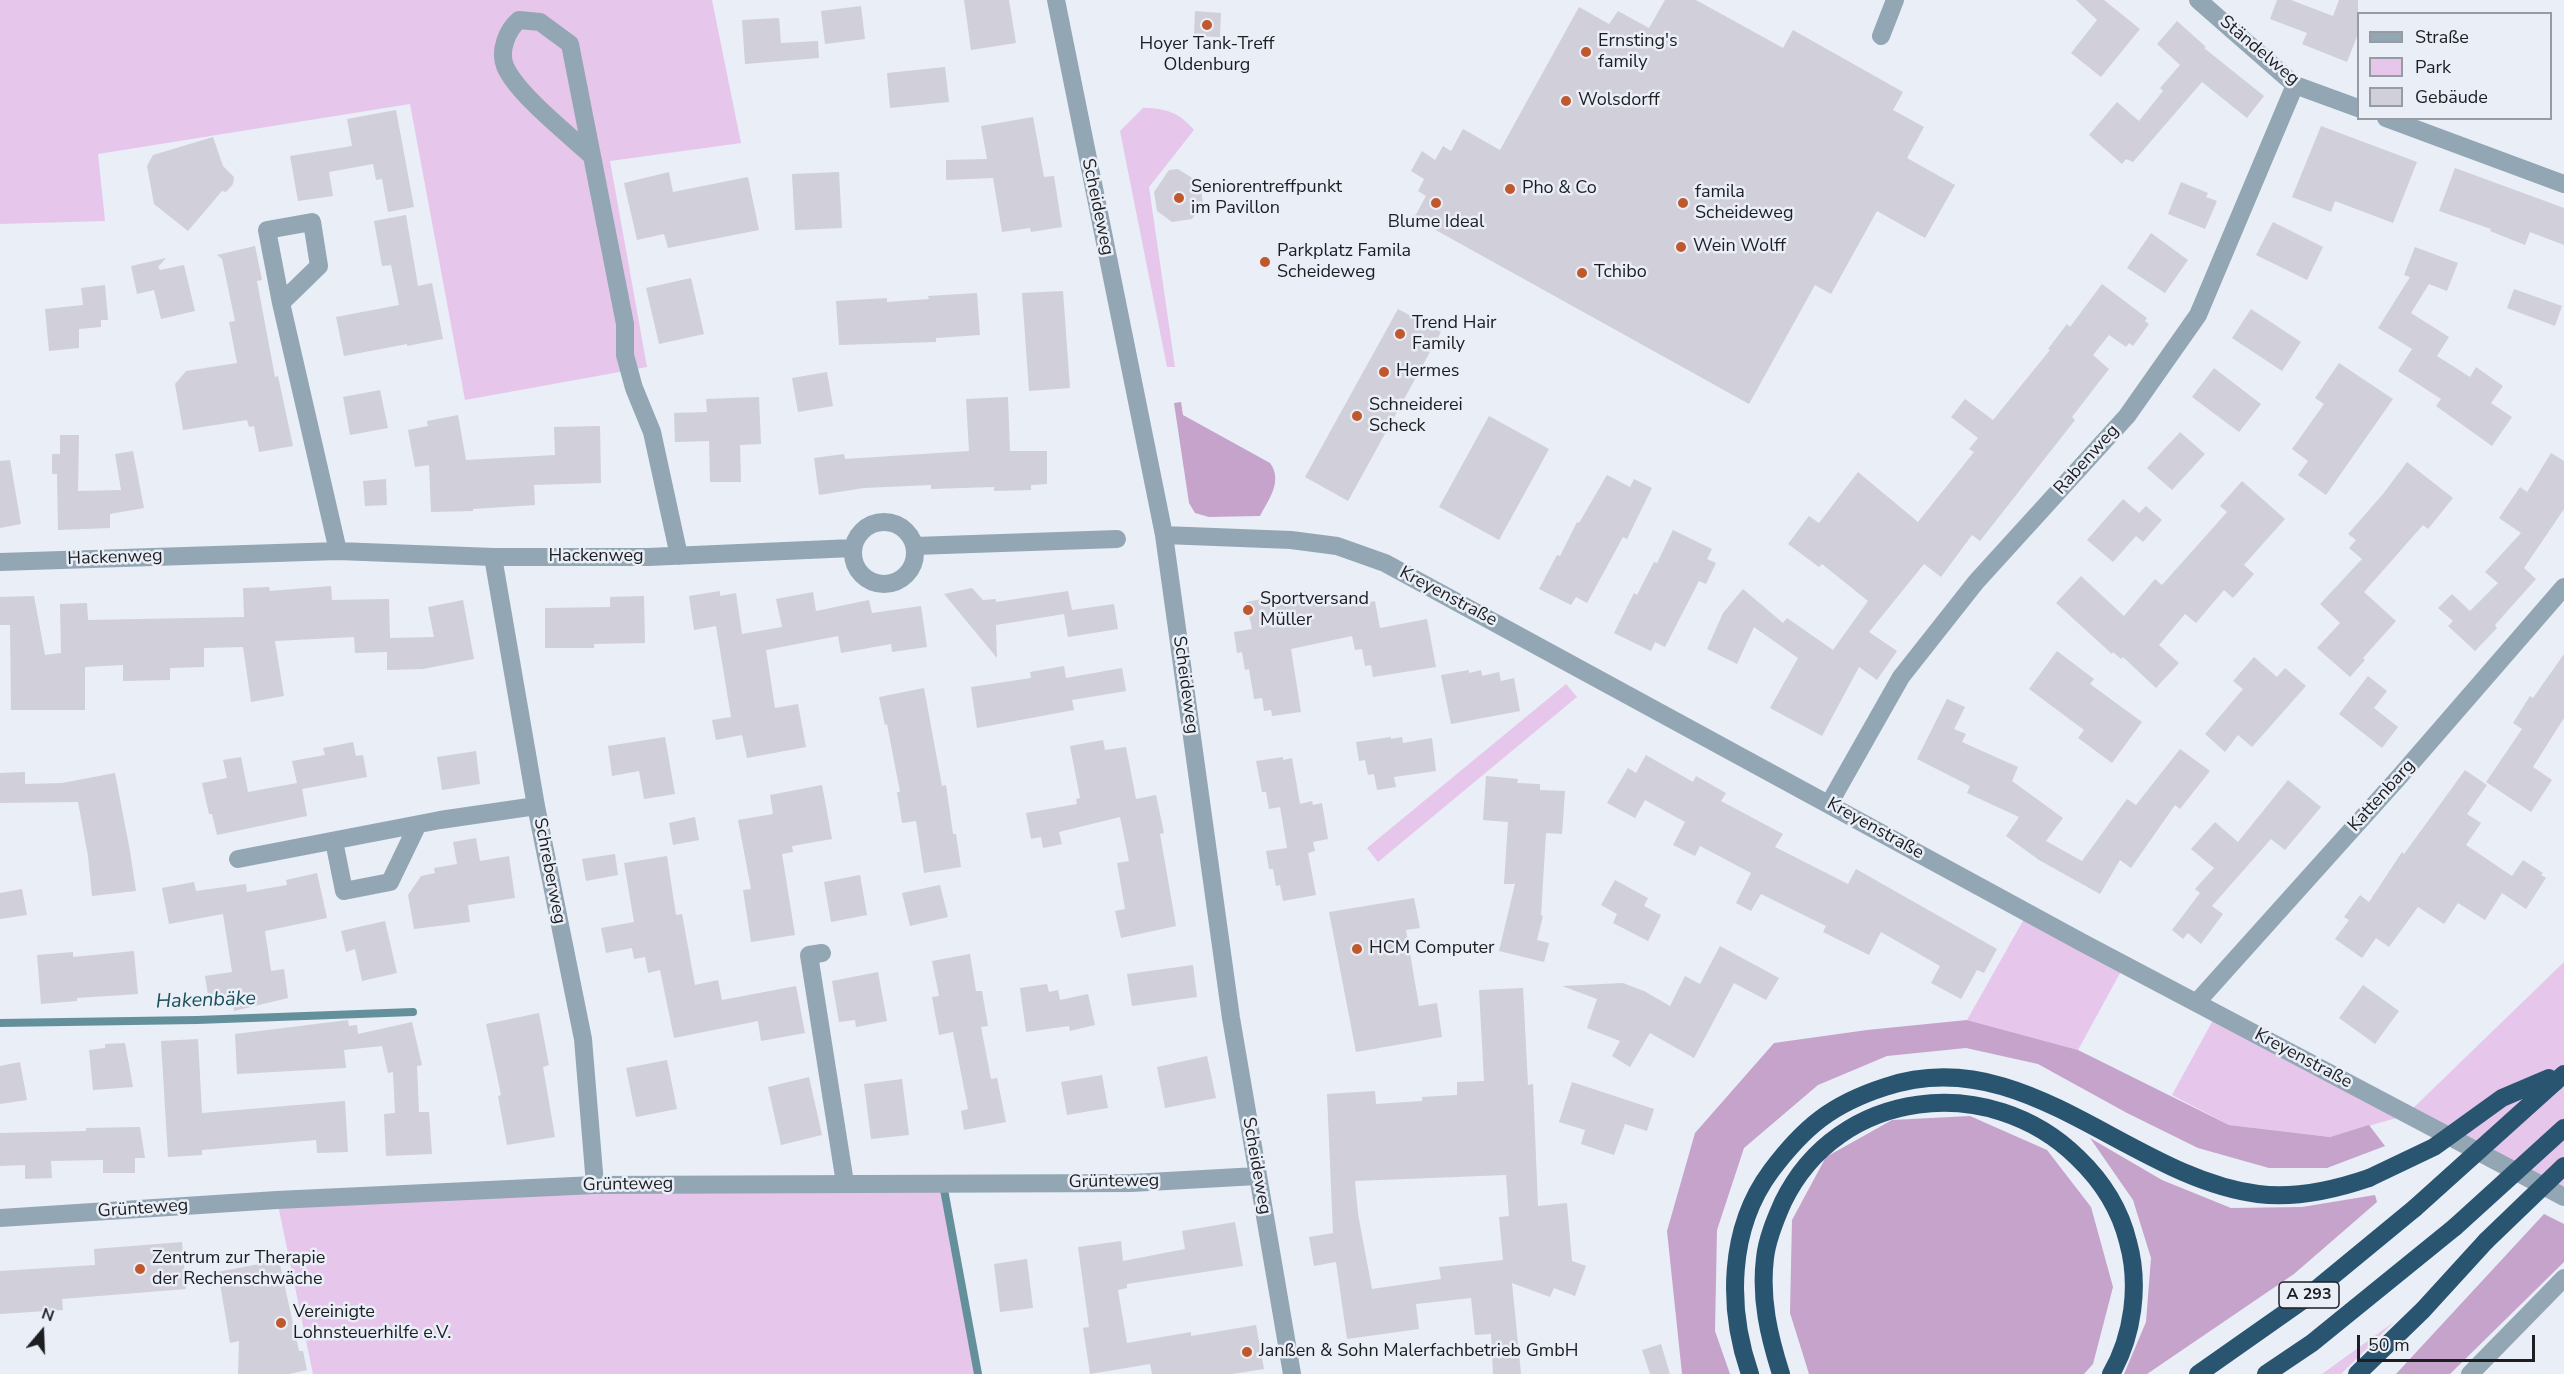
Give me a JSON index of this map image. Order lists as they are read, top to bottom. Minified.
{"streets":{"highway":["A 293"],"street":["Ständelweg","Scheideweg","Rabenweg","Hackenweg","Kreyenstraße","Kattenbarg","Schreberweg","Grünteweg"]},"crossings":[["Ständelweg","Rabenweg"],["Scheideweg","Kreyenstraße"],["Scheideweg","Grünteweg"],["Rabenweg","Kreyenstraße"],["Hackenweg","Schreberweg"],["Kreyenstraße","Kattenbarg"],["Schreberweg","Grünteweg"]],"water":["Hakenbäke"],"places":["Hoyer Tank-Treff Oldenburg","Ernsting's family","Wolsdorff","Pho & Co","Seniorentreffpunkt im Pavillon","Blume Ideal","famila Scheideweg","Wein Wolff","Parkplatz Famila Scheideweg","Tchibo","Trend Hair Family","Hermes","Schneiderei Scheck","Sportversand Müller","HCM Computer","Zentrum zur Therapie der Rechenschwäche","Vereinigte Lohnsteuerhilfe e.V.","Janßen & Sohn Malerfachbetrieb GmbH"],"legend":["Straße","Park","Gebäude"],"scale_bar":"50 m","north":"top"}
